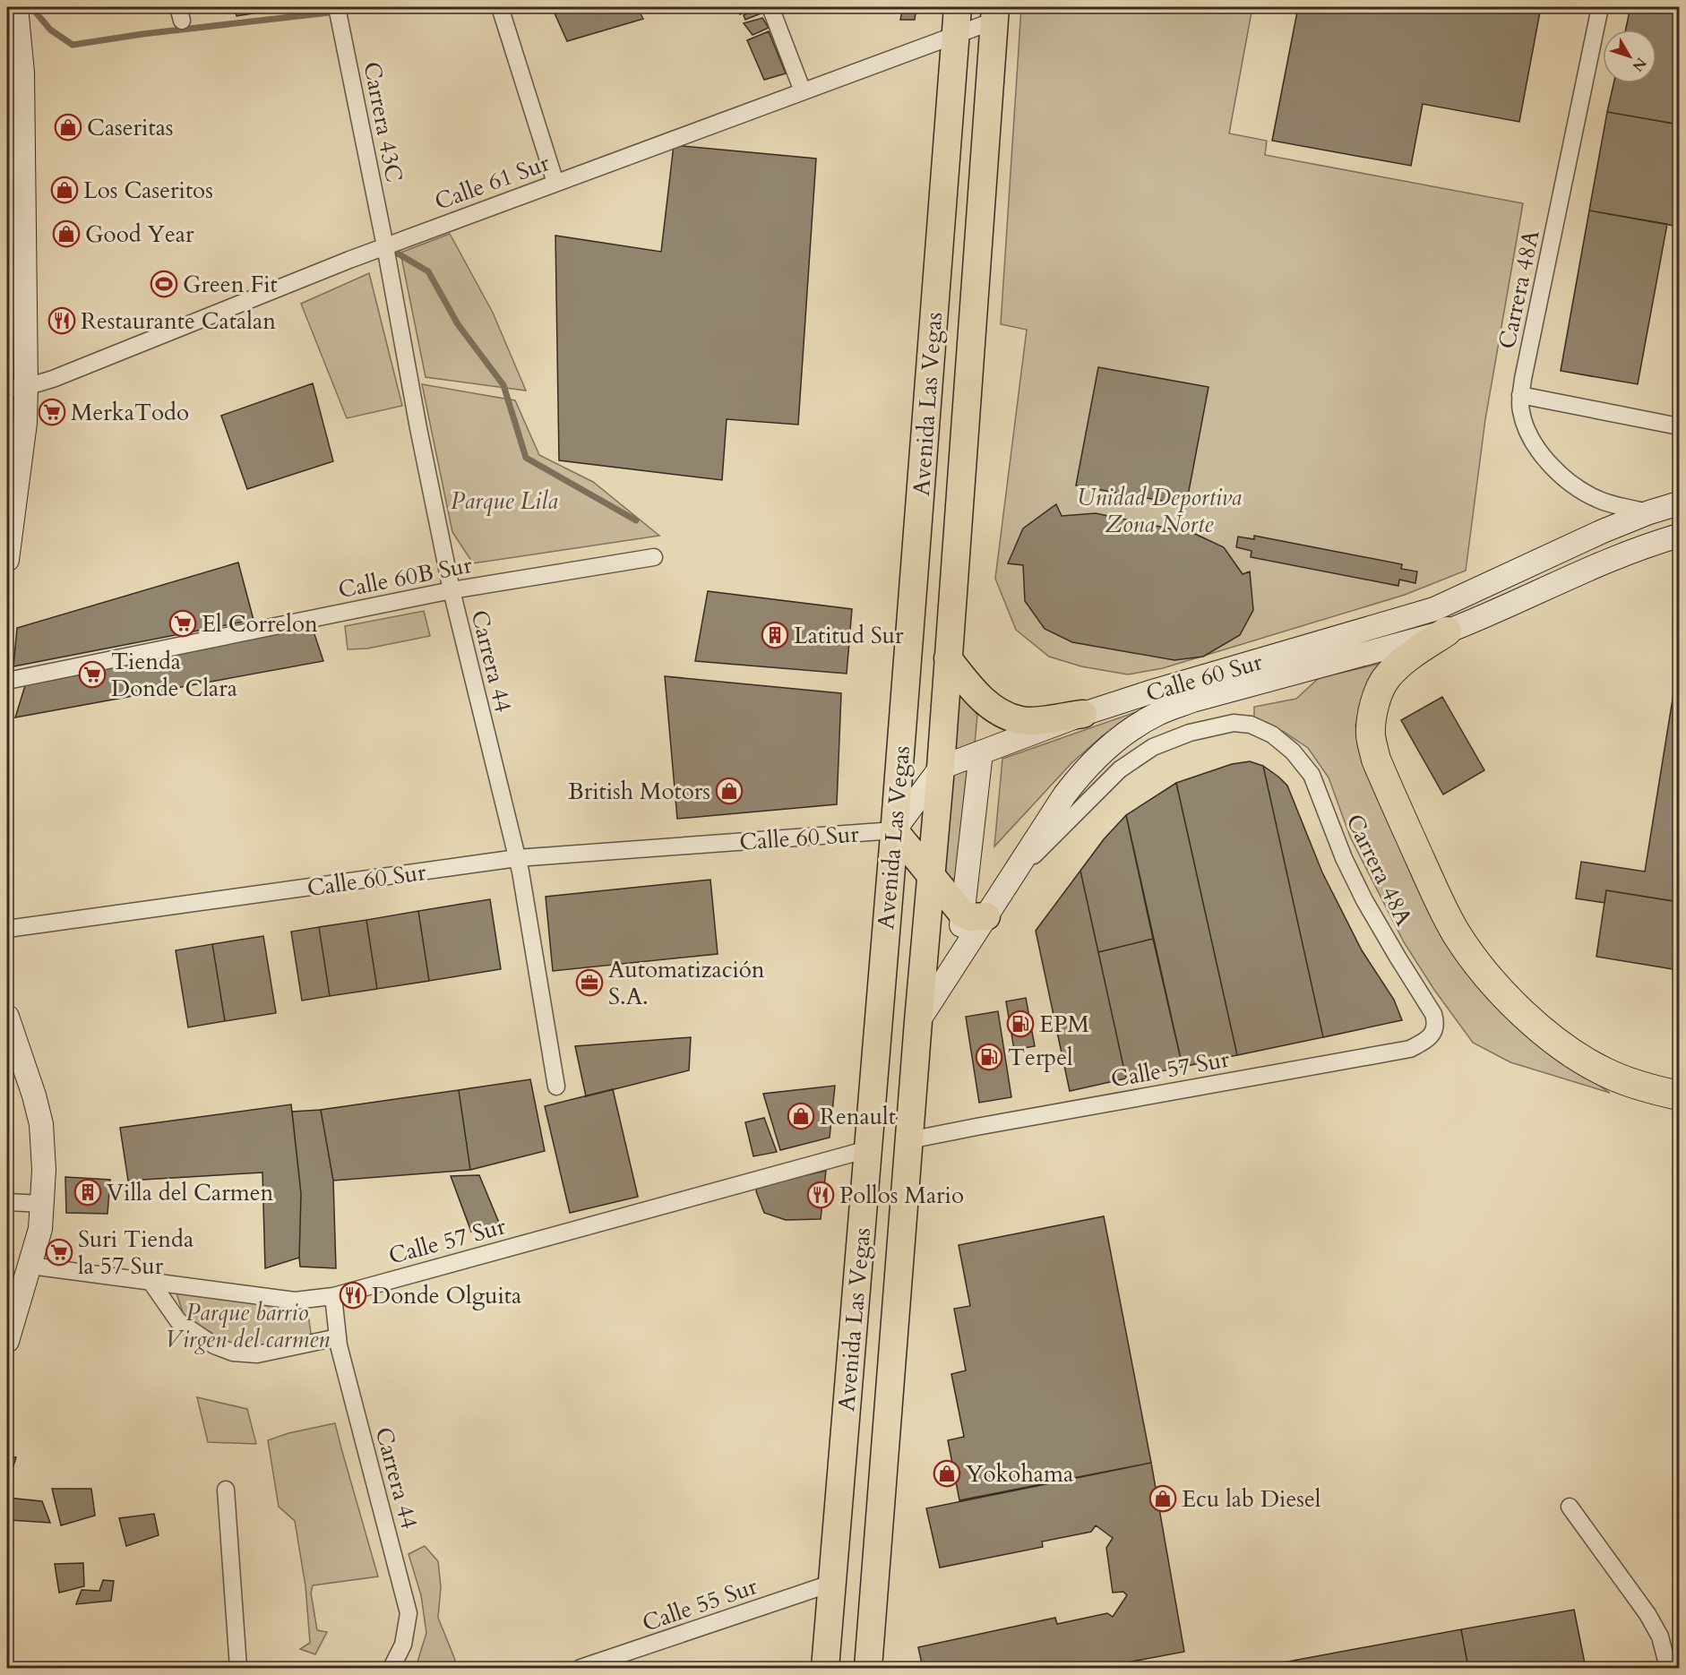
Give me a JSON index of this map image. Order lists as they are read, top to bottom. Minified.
{"streets":{"main road":["Avenida Las Vegas","Calle 60 Sur"],"street":["Carrera 43C","Calle 61 Sur","Carrera 48A","Calle 60B Sur","Carrera 44","Calle 57 Sur","Calle 55 Sur"]},"crossings":[["Carrera 43C","Calle 61 Sur"],["Carrera 43C","Carrera 44"],["Calle 61 Sur","Avenida Las Vegas"],["Calle 61 Sur","Carrera 44"],["Carrera 48A","Calle 60 Sur"],["Carrera 48A","Calle 57 Sur"],["Avenida Las Vegas","Calle 60 Sur"],["Avenida Las Vegas","Calle 57 Sur"],["Avenida Las Vegas","Calle 55 Sur"],["Calle 60B Sur","Carrera 44"],["Carrera 44","Calle 60 Sur"],["Carrera 44","Calle 57 Sur"]],"parks":["Unidad Deportiva Zona Norte","Parque Lila","Parque barrio Virgen del carmen"],"places":{"shop":["Caseritas","Los Caseritos","Good Year","British Motors","Renault","Yokohama","Ecu lab Diesel"],"sports":["Green Fit"],"restaurant":["Restaurante Catalan","Pollos Mario","Donde Olguita"],"supermarket":["MerkaTodo","El Correlon","Tienda Donde Clara","Suri Tienda la 57 Sur"],"building":["Latitud Sur","Villa del Carmen"],"office":["Automatización S.A."],"fuel station":["EPM","Terpel"]},"north":"bottom right"}
